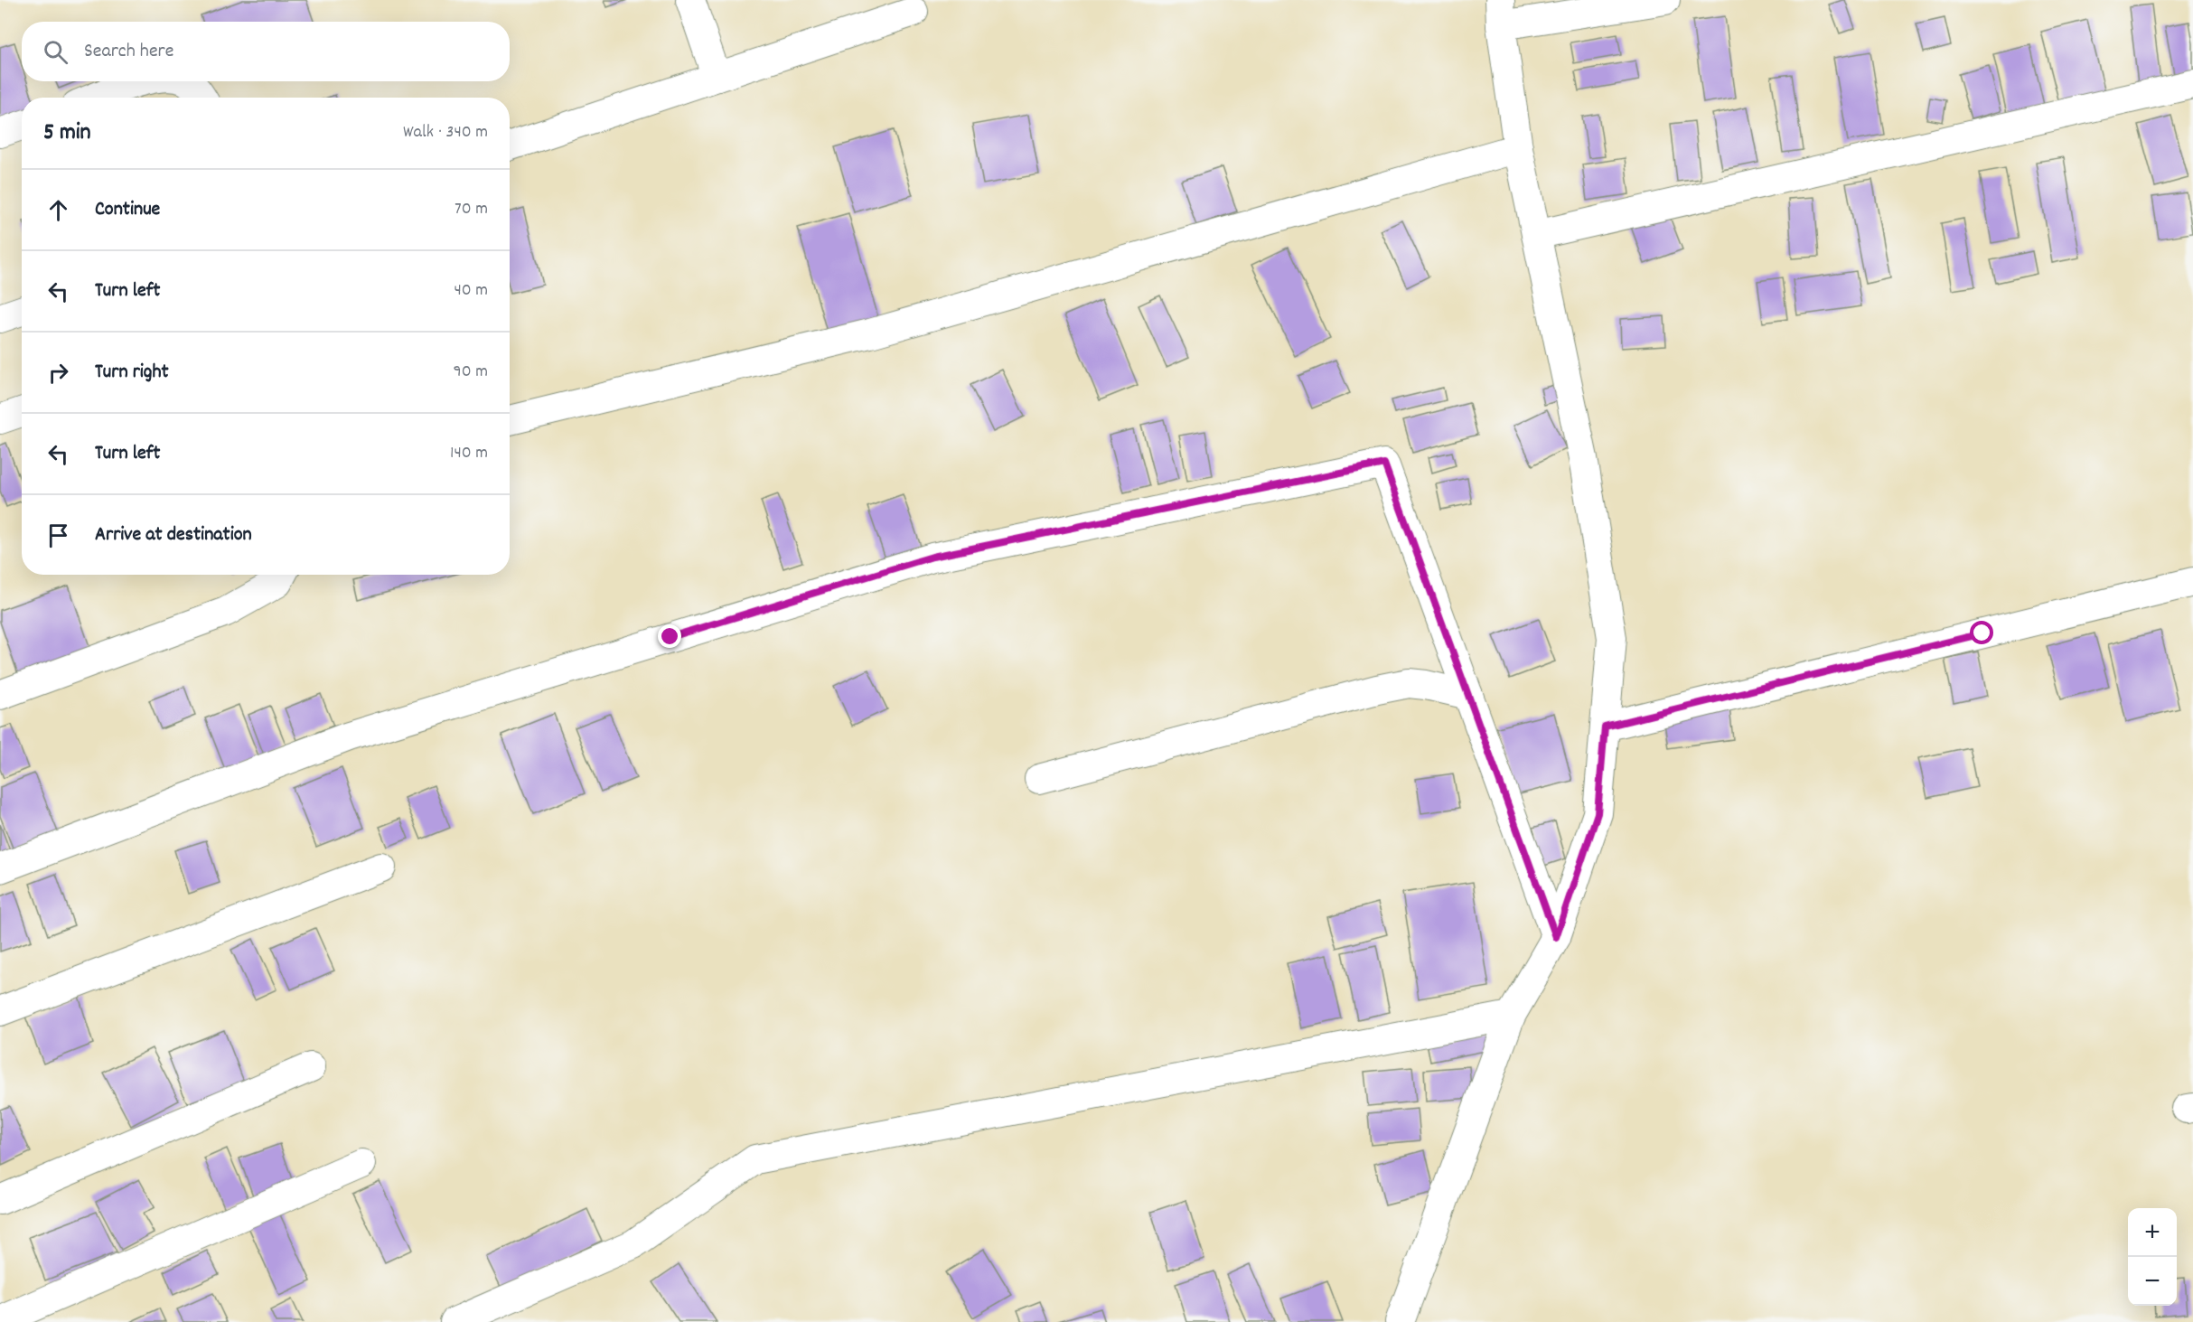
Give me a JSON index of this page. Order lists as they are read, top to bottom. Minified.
{"page":{"search":"Search here","heading":["5 min","Walk · 340 m"],"list":[["Continue","70 m"],["Turn left","40 m"],["Turn right","90 m"],["Turn left","140 m"],"Arrive at destination"],"map_buttons":["+","−"]}}
